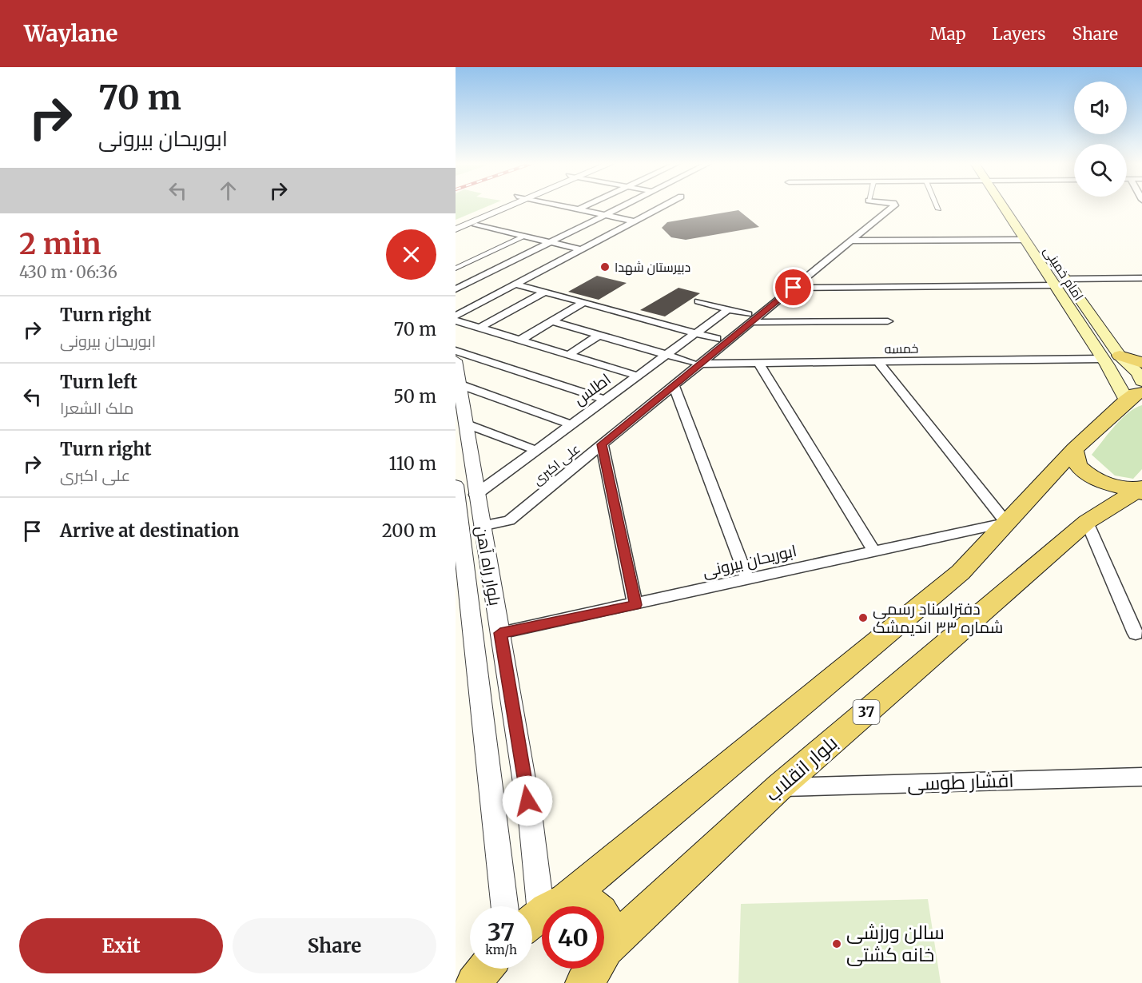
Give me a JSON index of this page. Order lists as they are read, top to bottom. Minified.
{"streets":{"main road":["امام خمینی","37","بلوار انقلاب"],"street":["خمسه","اطلس","علی اکبری","ابوریحان بیرونی","بلوار راه آهن","افشار طوسی"]},"crossings":[["امام خمینی","خمسه"],["خمسه","اطلس"],["خمسه","علی اکبری"],["اطلس","بلوار راه آهن"],["علی اکبری","بلوار راه آهن"],["ابوریحان بیرونی","بلوار راه آهن"],["37","بلوار انقلاب"],["بلوار انقلاب","افشار طوسی"]],"places":["دبیرستان شهدا","دفتراسناد رسمی شماره ۳۳ اندیمشک","سالن ورزشی خانه کشتی"],"page":{"header":"Waylane","nav":["Map","Layers","Share"],"turn":["70 m","ابوریحان بیرونی"],"heading":["2 min","430 m · 06:36"],"list":[{"name":"Turn right","note":"ابوریحان بیرونی","value":"70 m"},{"name":"Turn left","note":"ملک الشعرا","value":"50 m"},{"name":"Turn right","note":"علی اکبری","value":"110 m"},{"name":"Arrive at destination","value":"200 m"}],"speed":"37 km/h","limit":"40","buttons":["Exit","Share"]}}
